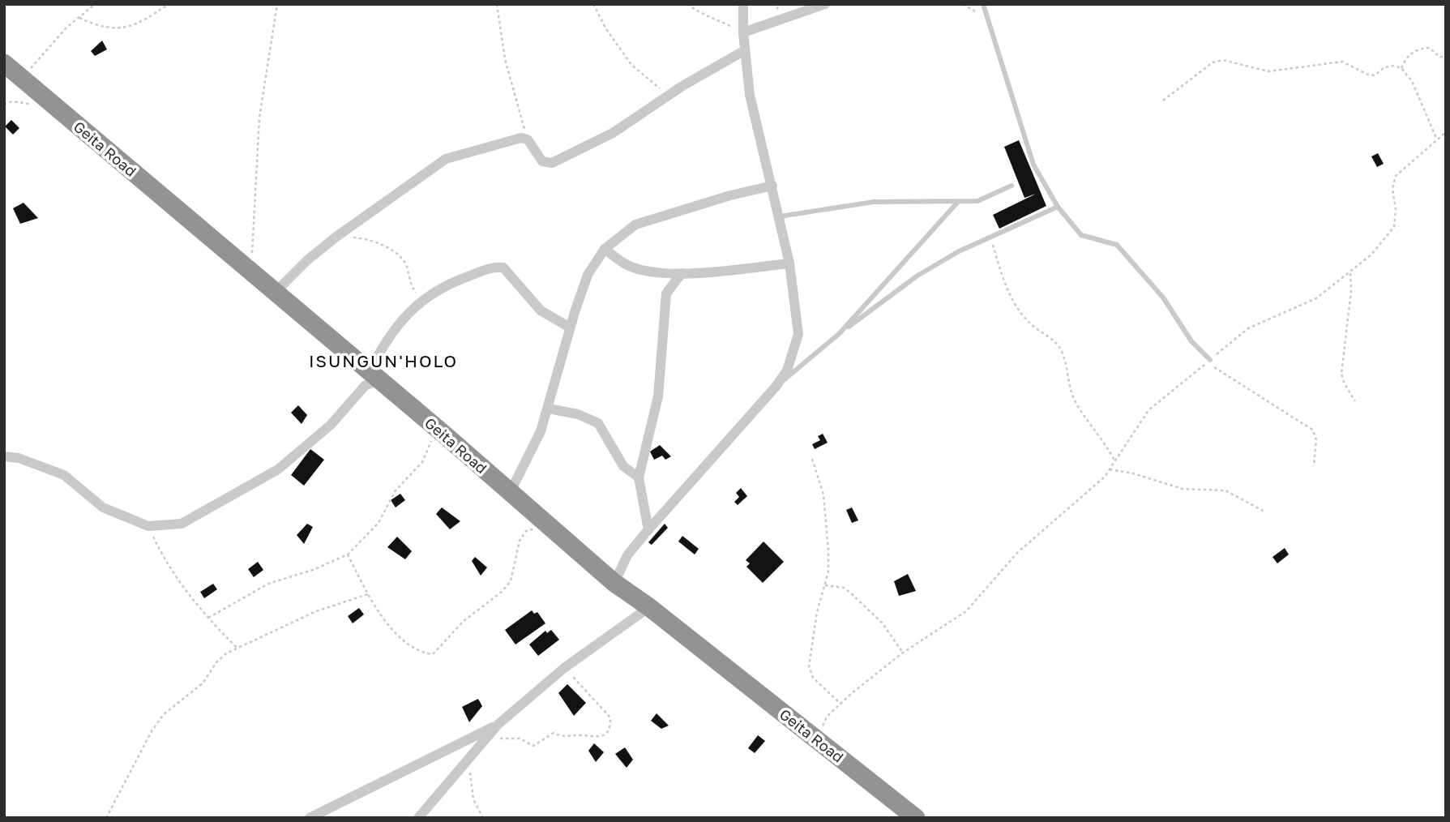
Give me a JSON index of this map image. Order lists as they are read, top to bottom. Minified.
{"streets":{"highway":["Geita Road"]},"districts":["ISUNGUN'HOLO"]}
